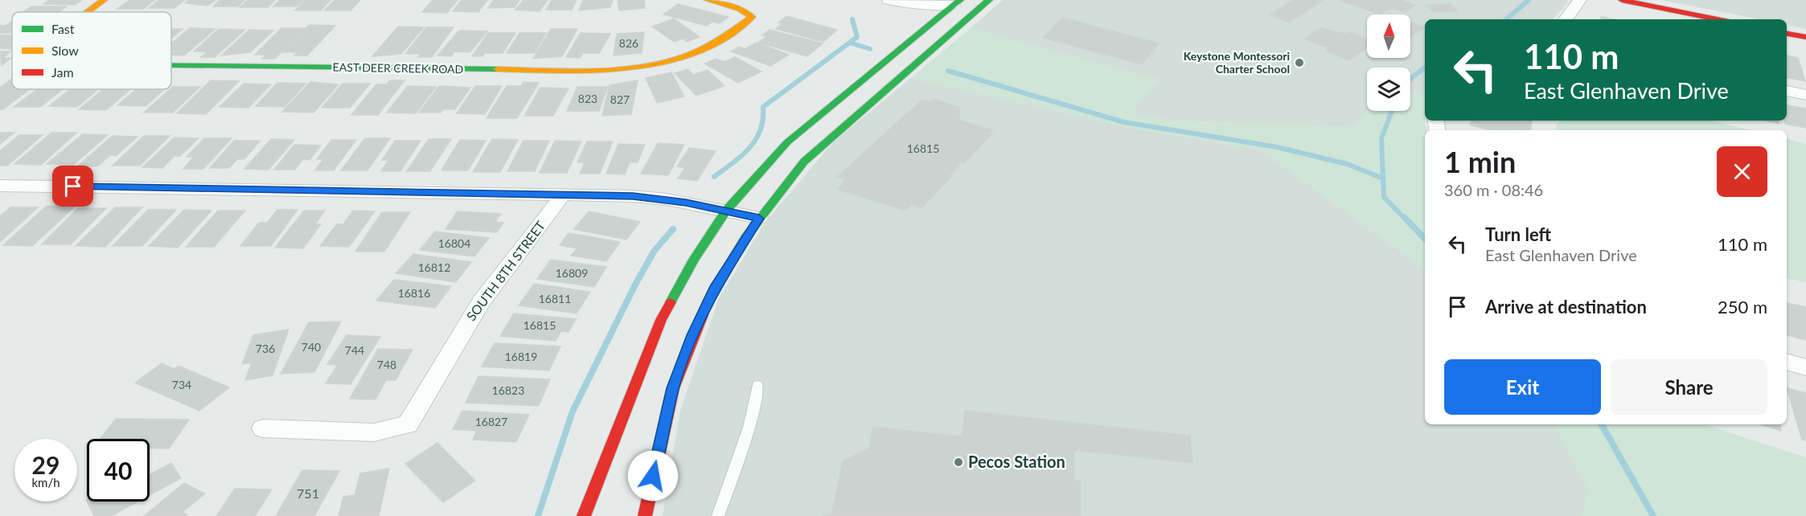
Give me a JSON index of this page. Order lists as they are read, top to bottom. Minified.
{"streets":{"street":["EAST DEER CREEK ROAD","SOUTH 8TH STREET"]},"places":["Keystone Montessori Charter School","Pecos Station"],"house_numbers":["826","823","827","16815","16804","16812","16809","16816","16811","16815","740","736","744","16819","748","734","16823","16827","751"],"legend":["Fast","Slow","Jam"],"north":"top","page":{"turn":["110 m","East Glenhaven Drive"],"heading":["1 min","360 m · 08:46"],"list":[{"name":"Turn left","note":"East Glenhaven Drive","value":"110 m"},{"name":"Arrive at destination","value":"250 m"}],"buttons":["Exit","Share"],"speed":"29 km/h","limit":"40"}}
